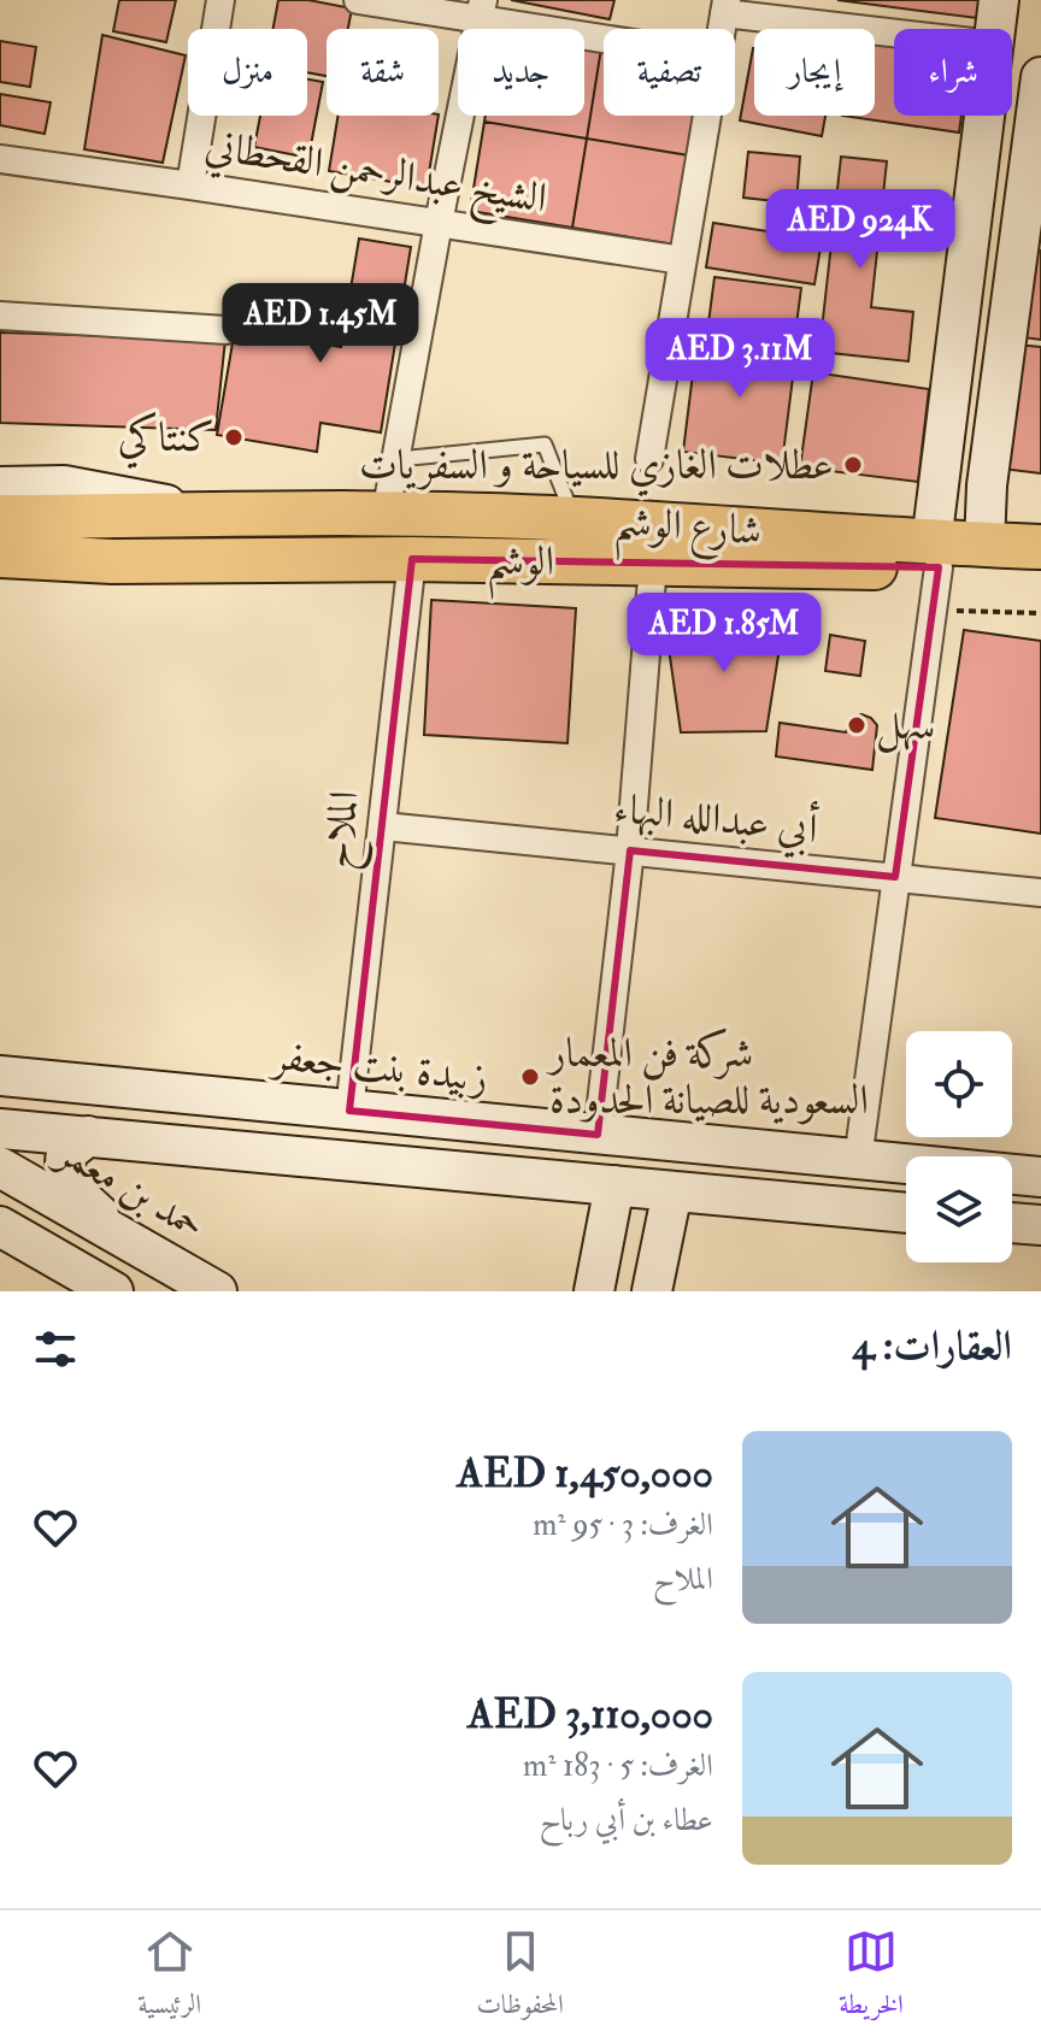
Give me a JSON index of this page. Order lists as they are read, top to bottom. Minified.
{"streets":{"main road":["شارع الوشم","الوشم"],"street":["الشيخ عبدالرحمن القحطاني","أبي عبدالله البهاء","الملاح","زبيدة بنت جعفر","حمد بن معمر"]},"crossings":[["شارع الوشم","الوشم"],["الوشم","الملاح"],["أبي عبدالله البهاء","الملاح"],["الملاح","زبيدة بنت جعفر"]],"places":["كنتاكي","عطلات الغازي للسياحة و السفريات","سهل","شركة فن المعمار السعودية للصيانة الحدودة"],"page":{"chip":["شراء","إيجار","تصفية","جديد","شقة","منزل"],"price":["AED 924K","AED 1.45M","AED 3.11M","AED 1.85M"],"heading":"العقارات: 4","list":[{"name":"AED 1,450,000","note":"الغرف: 3 · 95 m² · الملاح"},{"name":"AED 3,110,000","note":"الغرف: 5 · 183 m² · عطاء بن أبي رباح"}],"tabs":["الخريطة","المحفوظات","الرئيسية"]}}
